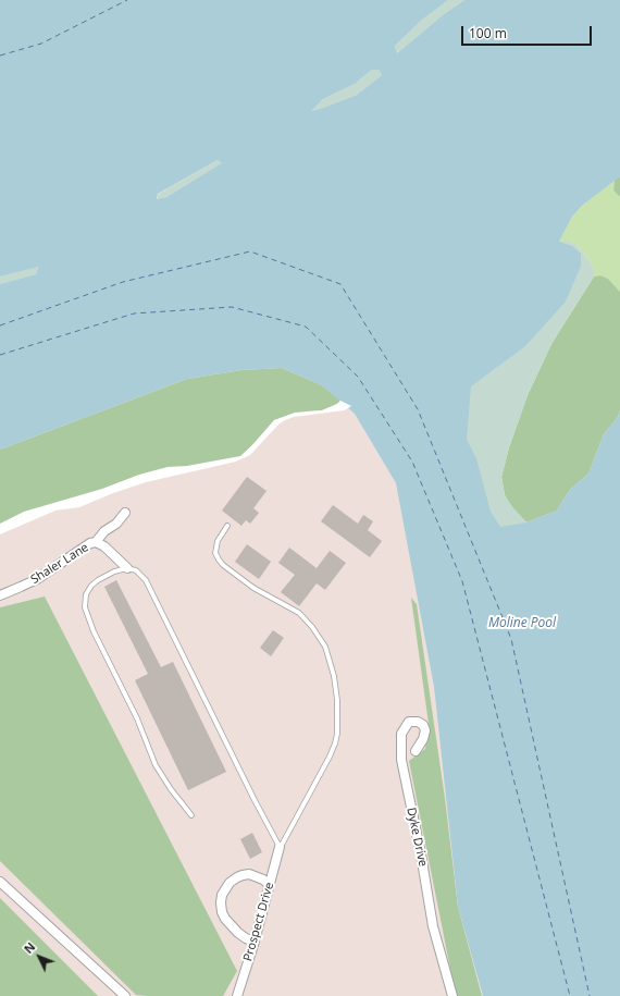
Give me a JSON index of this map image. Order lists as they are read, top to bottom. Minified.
{"streets":{"street":["Shaler Lane","Dyke Drive","Prospect Drive"]},"water":["Moline Pool"],"scale_bar":"100 m","north":"top left"}
